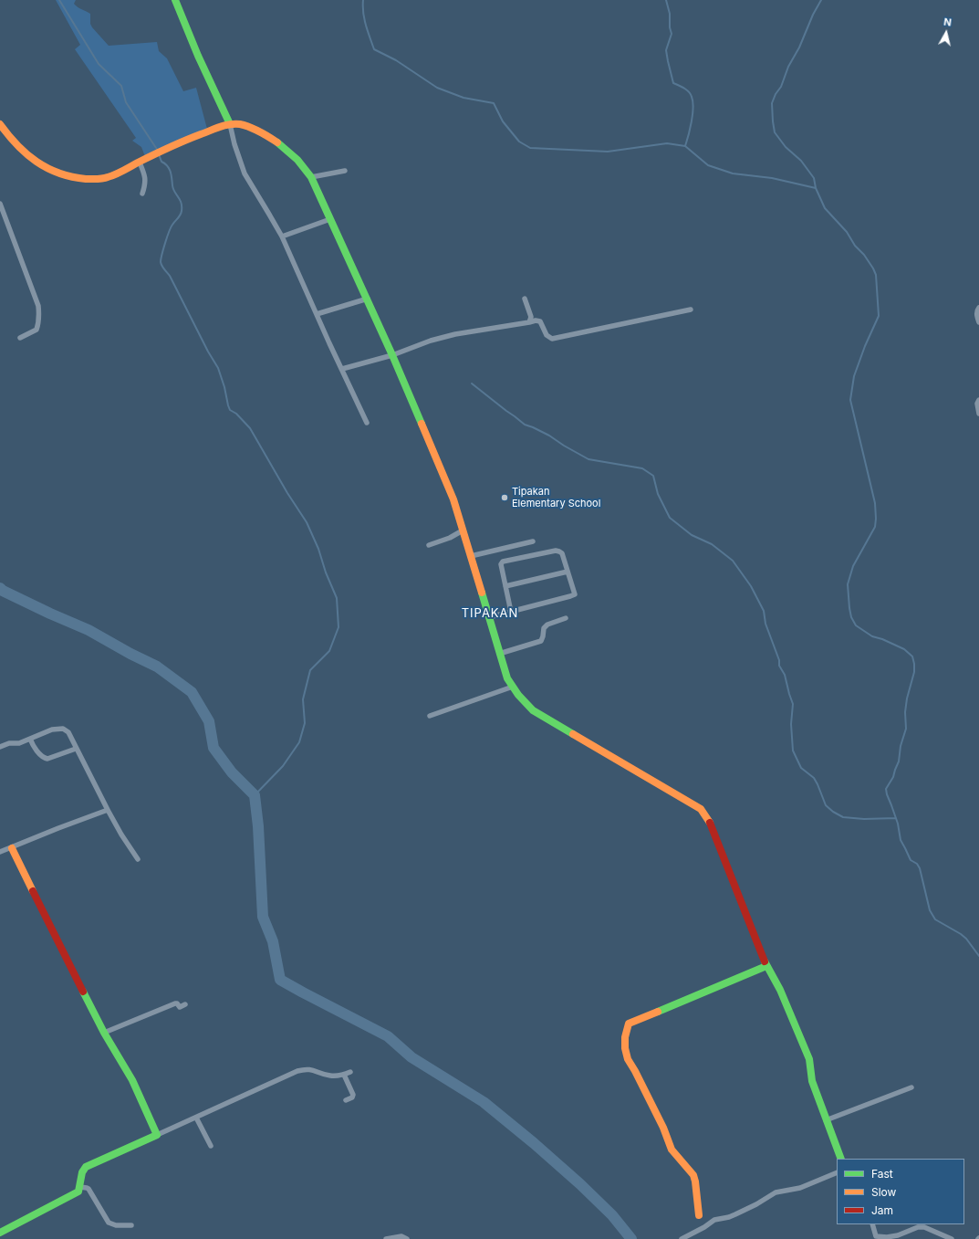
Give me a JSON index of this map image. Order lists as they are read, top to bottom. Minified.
{"districts":["TIPAKAN"],"places":["Tipakan Elementary School"],"legend":["Fast","Slow","Jam"],"north":"top"}
